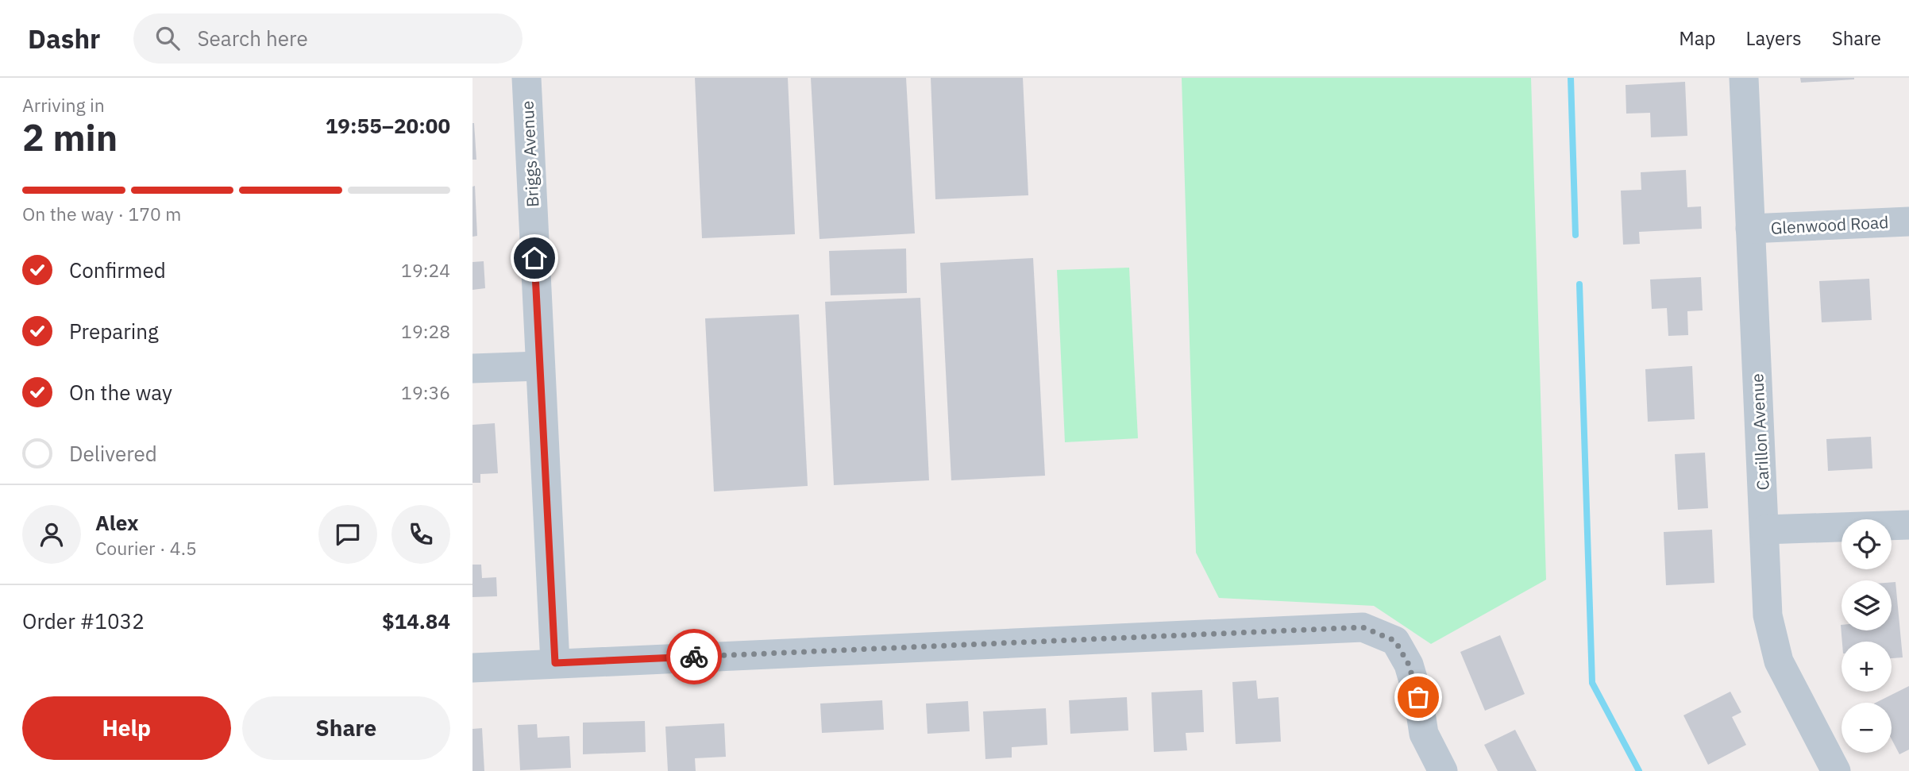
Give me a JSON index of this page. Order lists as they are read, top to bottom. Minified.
{"streets":{"street":["Briggs Avenue","Glenwood Road","Carillon Avenue"]},"crossings":[["Glenwood Road","Carillon Avenue"]],"page":{"header":"Dashr","search":"Search here","nav":["Map","Layers","Share"],"heading":["2 min","Arriving in","19:55–20:00"],"panel":["Alex","Courier · 4.5","Order #1032","$14.84"],"bar":"On the way · 170 m","list":[["Confirmed","19:24"],["Preparing","19:28"],["On the way","19:36"],"Delivered"],"map_buttons":["+","−"],"buttons":["Help","Share"]}}
